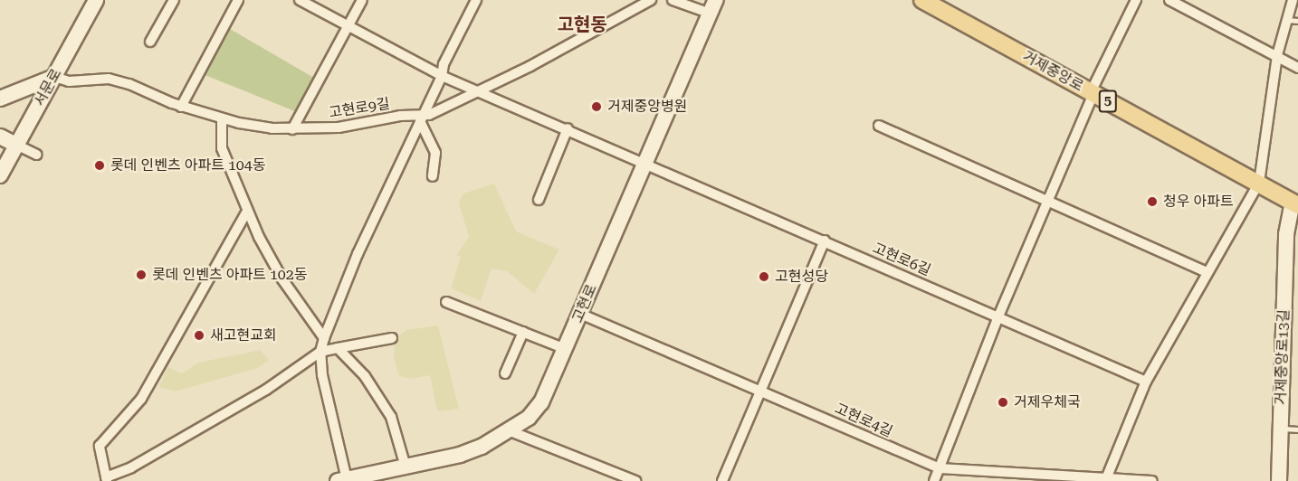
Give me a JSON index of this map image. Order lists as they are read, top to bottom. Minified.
{"streets":{"main road":["거제중앙로","5"],"street":["서문로","고현로9길","고현로6길","고현로","거제중앙로13길","고현로4길"]},"crossings":[["거제중앙로","거제중앙로13길"],["서문로","고현로9길"],["고현로9길","고현로6길"],["고현로6길","고현로"],["고현로","고현로4길"]],"districts":["고현동"],"places":["거제중앙병원","롯데 인벤츠 아파트 104동","청우 아파트","롯데 인벤츠 아파트 102동","고현성당","새고현교회","거제우체국"]}
